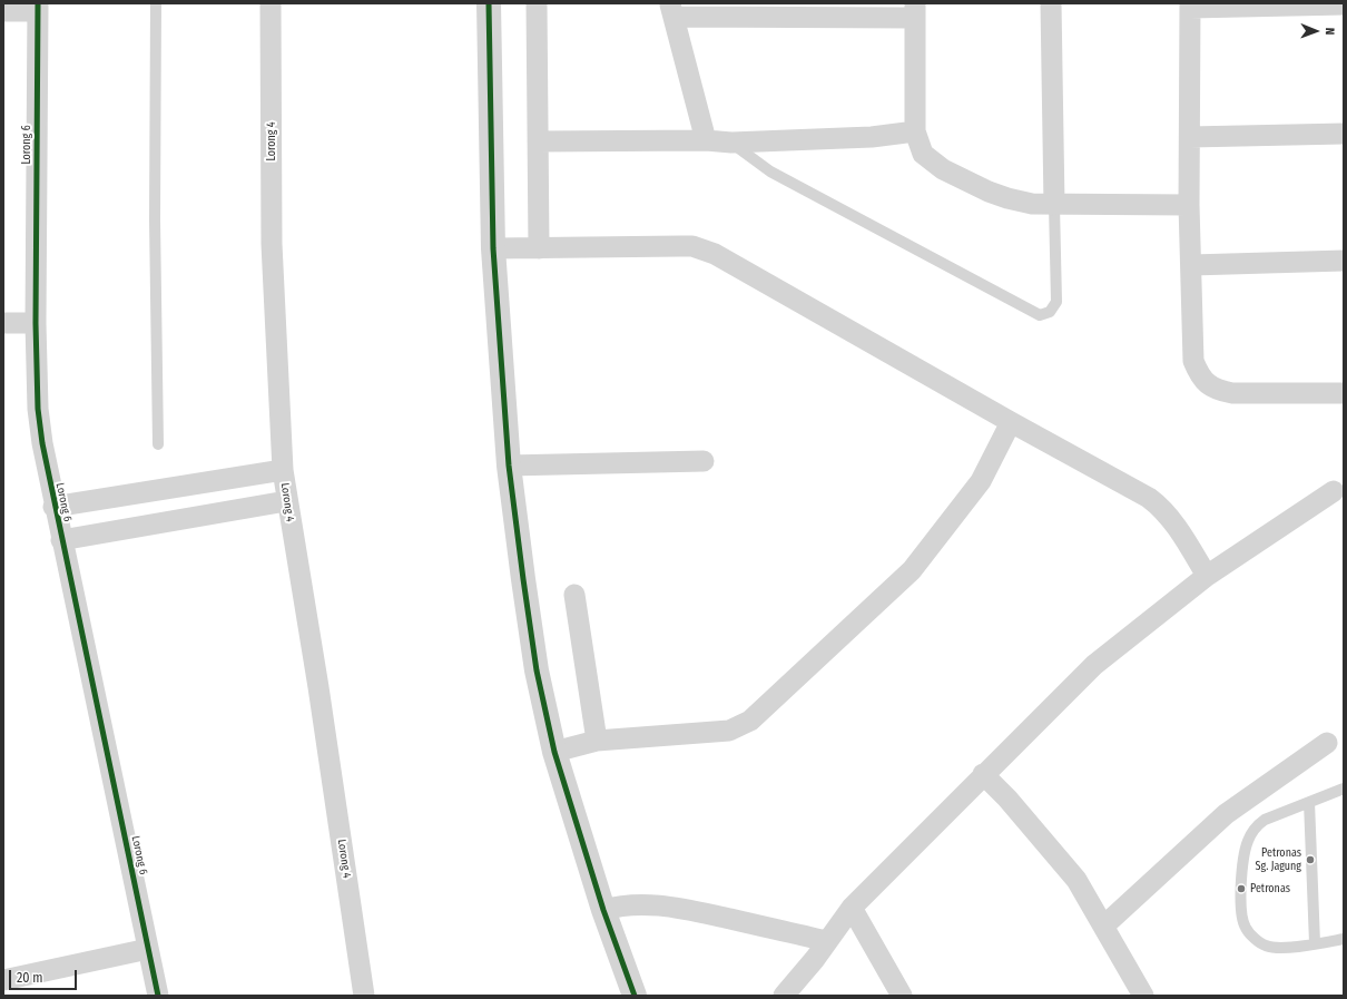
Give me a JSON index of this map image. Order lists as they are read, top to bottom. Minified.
{"streets":{"street":["Lorong 4","Lorong 6"]},"places":["Petronas Sg. Jagung","Petronas"],"scale_bar":"20 m","north":"right"}
